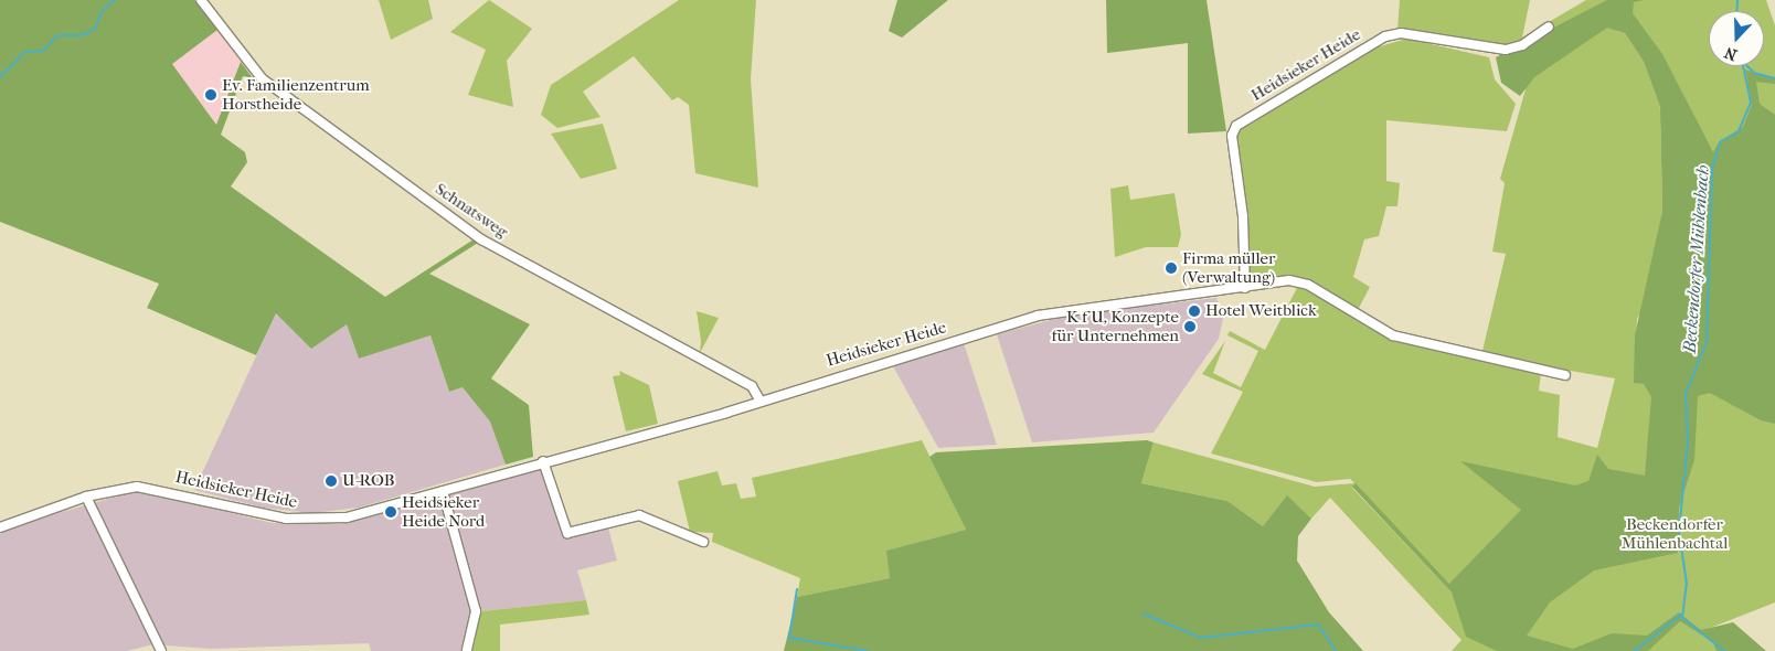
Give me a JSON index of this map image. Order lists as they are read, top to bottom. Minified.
{"streets":{"street":["Heidsieker Heide","Schnatsweg"]},"crossings":[["Heidsieker Heide","Schnatsweg"]],"water":["Beckendorfer Mühlenbach"],"parks":["Beckendorfer Mühlenbachtal"],"places":["Ev. Familienzentrum Horstheide","Firma müller (Verwaltung)","Hotel Weitblick","K f U, Konzepte für Unternehmen","U-ROB","Heidsieker Heide Nord"],"north":"bottom"}
